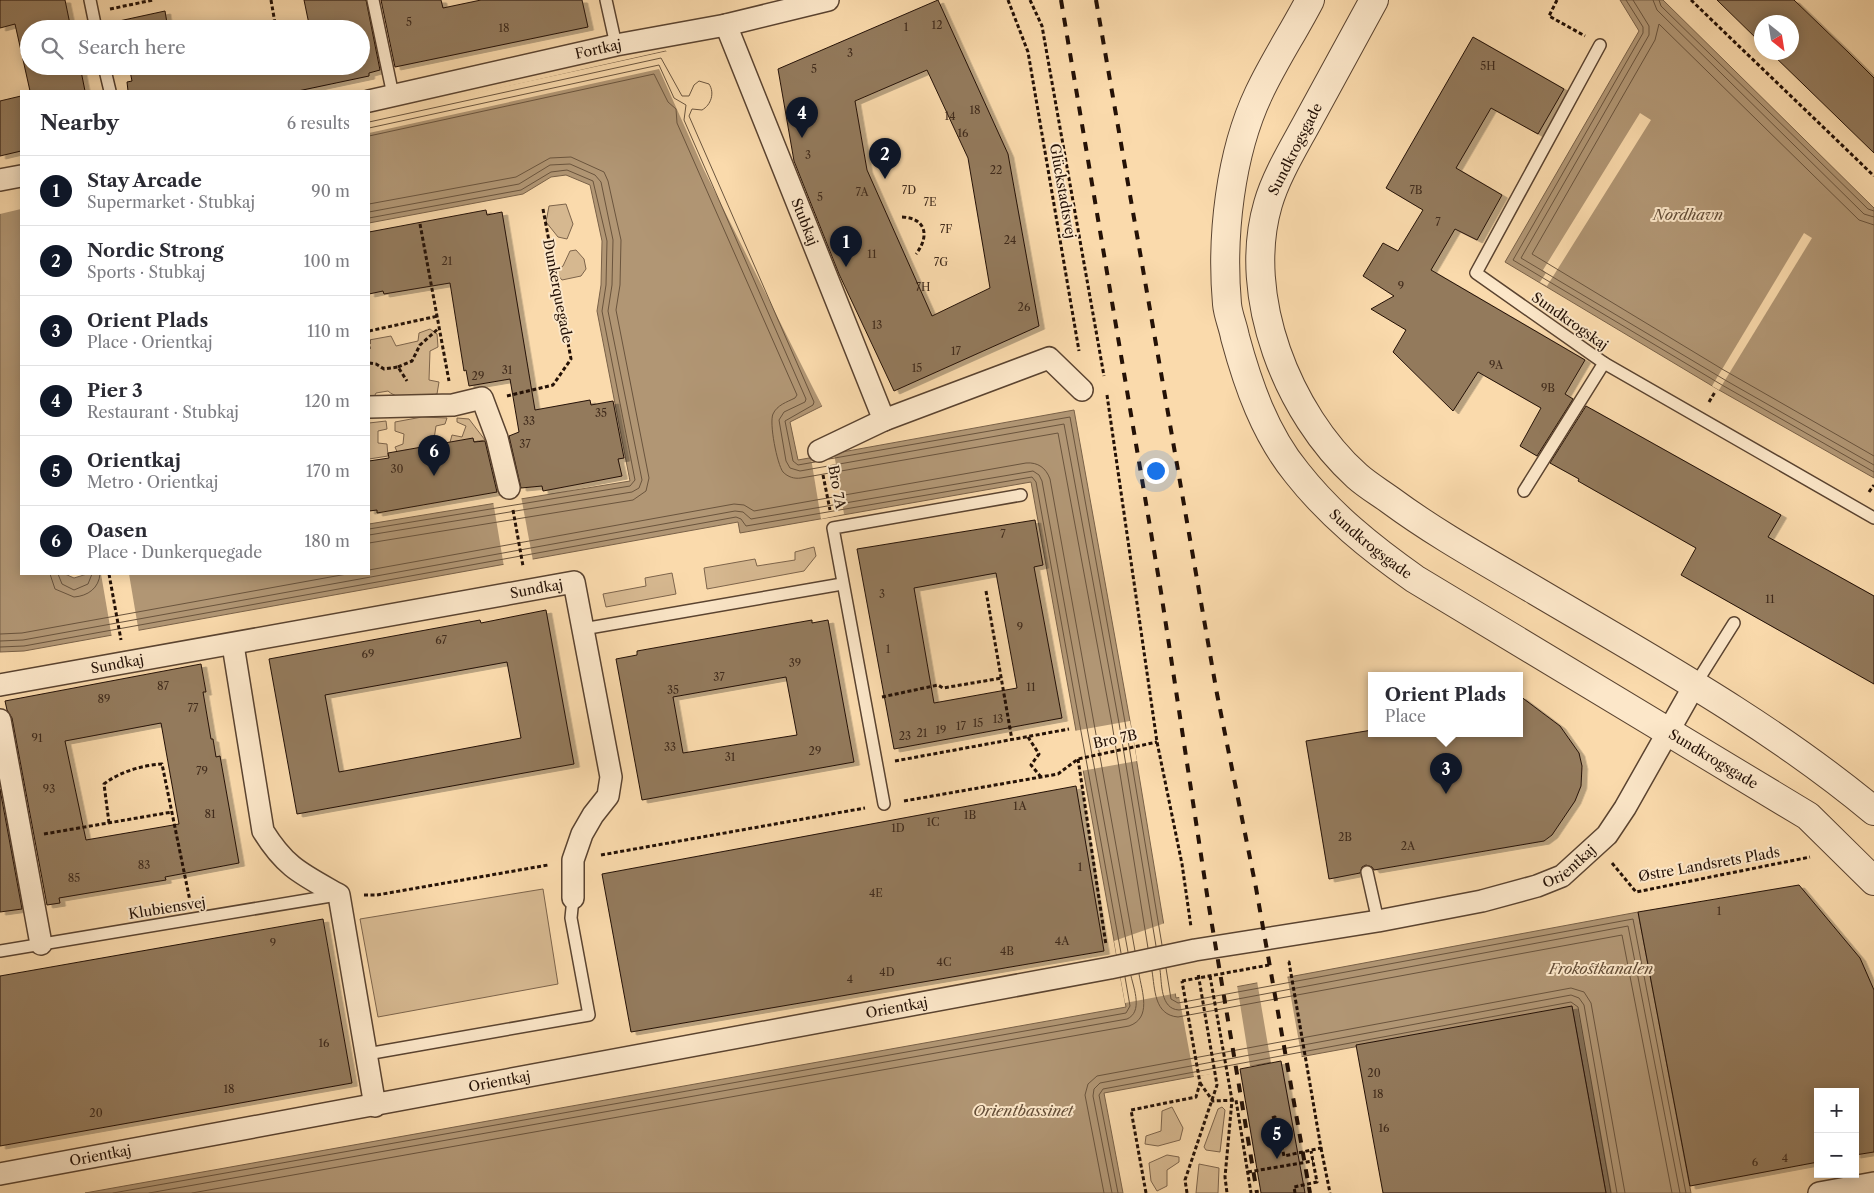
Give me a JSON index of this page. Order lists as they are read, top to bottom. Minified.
{"streets":{"street":["Fortkaj","Sundkrogsgade","Stubkaj","Sundkaj","Orientkaj"],"lane":["Sundkrogskaj","Klubiensvej"],"path":["Glückstadtsvej","Dunkerquegade","Bro 7A","Bro 7B","Østre Landsrets Plads"]},"crossings":[["Fortkaj","Stubkaj"],["Sundkrogsgade","Østre Landsrets Plads"],["Sundkrogsgade","Orientkaj"],["Østre Landsrets Plads","Orientkaj"]],"water":["Nordhavn","Frokostkanalen","Orientbassinet"],"house_numbers":["5","12","1","18","3","5H","5","18","14","16","3","22","7D","7B","7A","5","7E","7","7F","24","11","21","7G","9","7H","26","13","17","9A","15","31","29","9B","35","33","37","30","7","3","11","9","67","1","69","39","37","87","11","35","89","77","13","15","17","19","21","23","91","33","29","31","79","93","1A","81","1B","1C","1D","2B","2A","83","1","85","4E","1","4A","9","4B","4C","4D","4","16","20","18","18","20","16","4","6"],"north":"bottom right","page":{"search":"Search here","heading":["Nearby","6 results"],"pins":["4","2","1","6","3","5"],"list":[{"mark":"1","name":"Stay Arcade","note":"Supermarket · Stubkaj","value":"90 m"},{"mark":"2","name":"Nordic Strong","note":"Sports · Stubkaj","value":"100 m"},{"mark":"3","name":"Orient Plads","note":"Place · Orientkaj","value":"110 m"},{"mark":"4","name":"Pier 3","note":"Restaurant · Stubkaj","value":"120 m"},{"mark":"5","name":"Orientkaj","note":"Metro · Orientkaj","value":"170 m"},{"mark":"6","name":"Oasen","note":"Place · Dunkerquegade","value":"180 m"}],"popup":["Orient Plads","Place"],"map_buttons":["+","−"]}}
